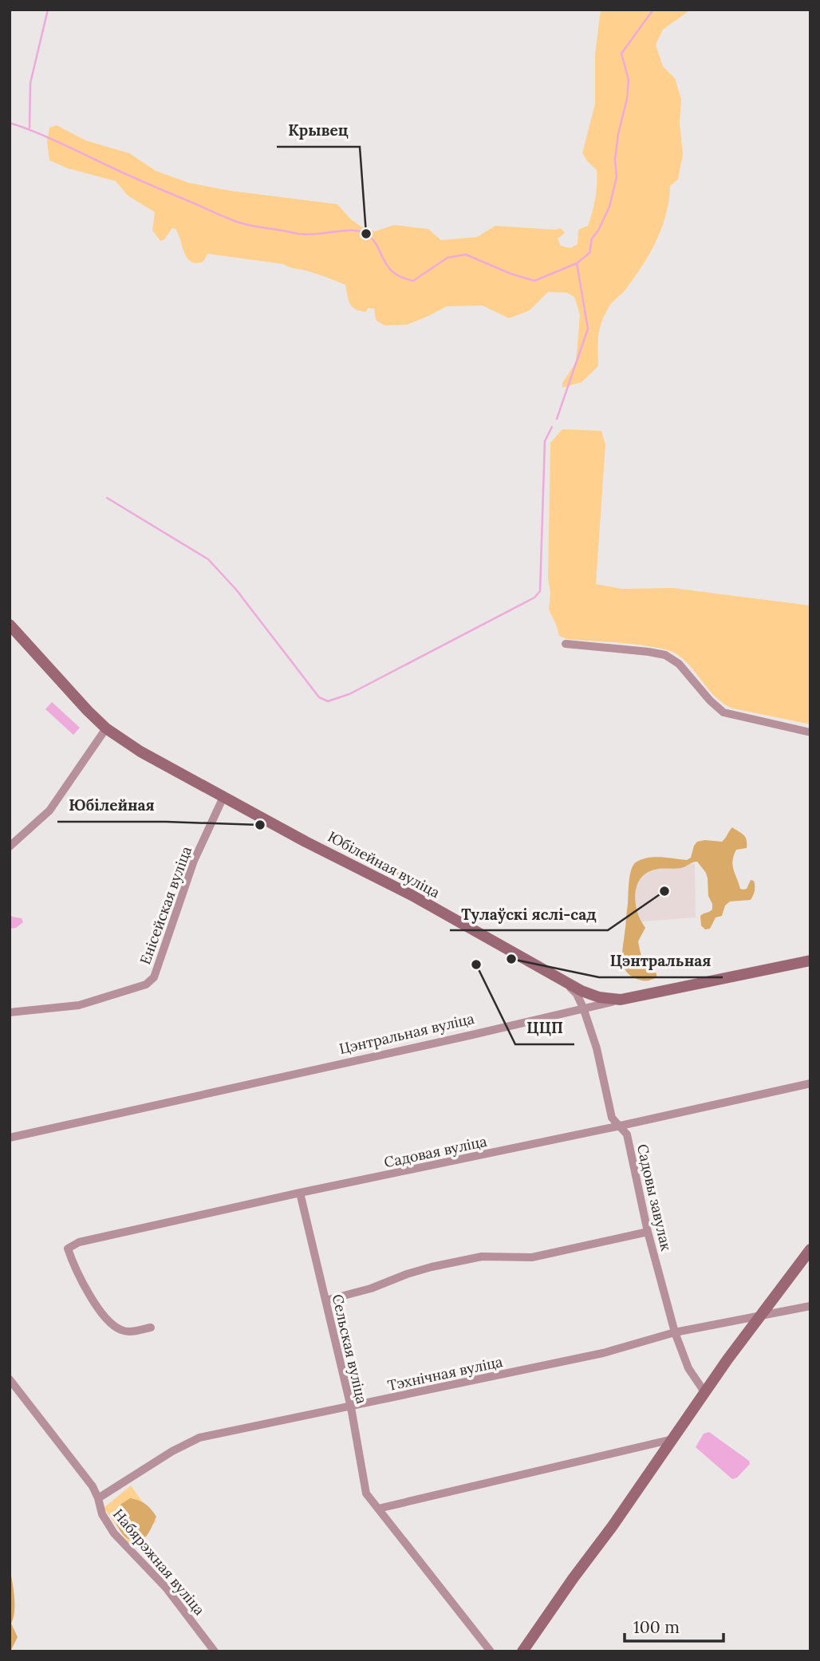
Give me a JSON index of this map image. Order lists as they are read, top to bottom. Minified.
{"streets":{"main road":["Юбілейная вуліца","Цэнтральная вуліца"],"street":["Енісейская вуліца","Садовая вуліца","Садовы завулак","Сельская вуліца","Тэхнічная вуліца","Набярэжная вуліца"]},"crossings":[["Юбілейная вуліца","Енісейская вуліца"],["Юбілейная вуліца","Цэнтральная вуліца"],["Юбілейная вуліца","Садовы завулак"],["Цэнтральная вуліца","Садовы завулак"],["Садовая вуліца","Садовы завулак"],["Садовая вуліца","Сельская вуліца"],["Садовы завулак","Тэхнічная вуліца"],["Сельская вуліца","Тэхнічная вуліца"],["Тэхнічная вуліца","Набярэжная вуліца"]],"places":["Крывец","Юбілейная","Тулаўскі яслі-сад","Цэнтральная","ЦЦП"],"scale_bar":"100 m"}
